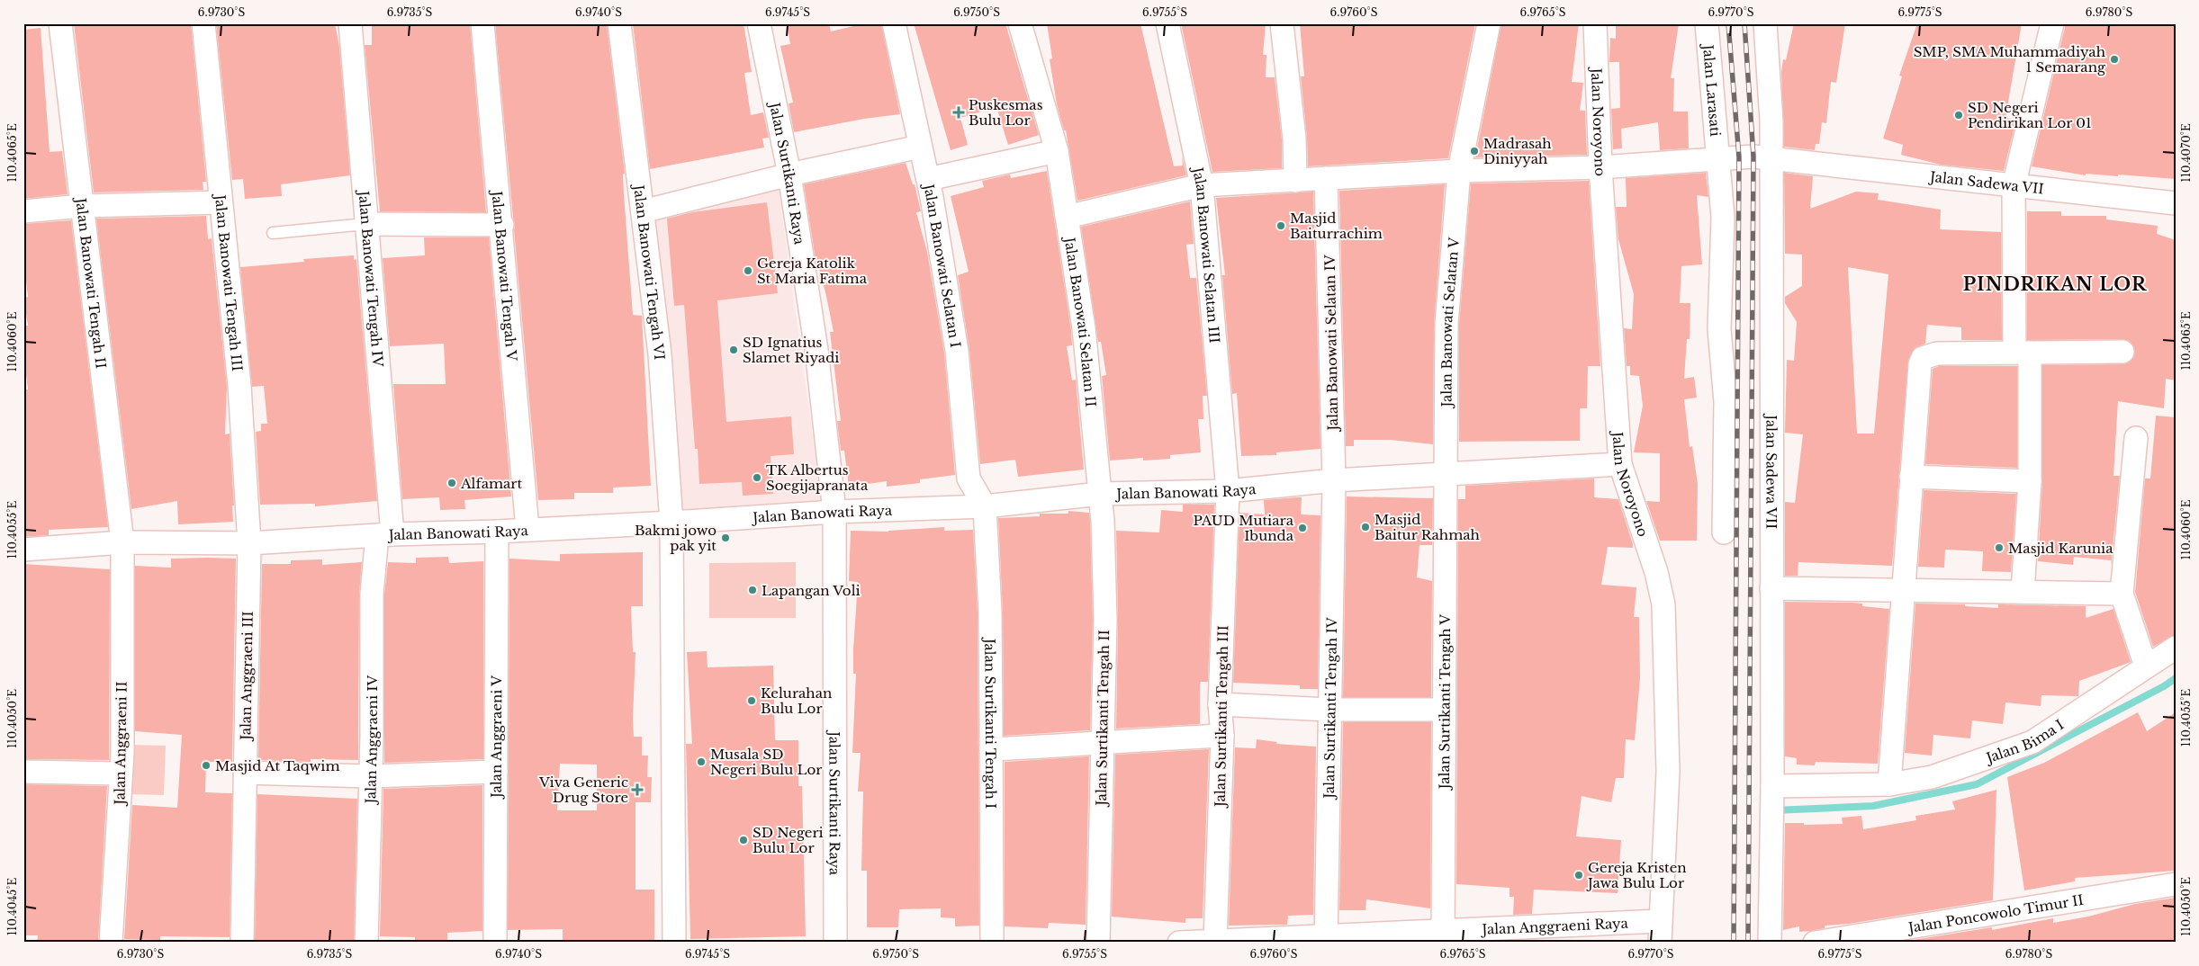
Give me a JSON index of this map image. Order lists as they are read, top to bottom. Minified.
{"streets":{"street":["Jalan Larasati","Jalan Noroyono","Jalan Surtikanti Raya","Jalan Sadewa VII","Jalan Banowati Selatan III","Jalan Banowati Selatan I","Jalan Banowati Tengah VI","Jalan Banowati Tengah V","Jalan Banowati Tengah IV","Jalan Banowati Tengah II","Jalan Banowati Tengah III","Jalan Banowati Selatan II","Jalan Banowati Selatan V","Jalan Banowati Selatan IV","Jalan Banowati Raya","Jalan Anggraeni III","Jalan Surtikanti Tengah V","Jalan Surtikanti Tengah IV","Jalan Surtikanti Tengah III","Jalan Surtikanti Tengah II","Jalan Surtikanti Tengah I","Jalan Anggraeni V","Jalan Anggraeni IV","Jalan Bima I","Jalan Anggraeni II","Jalan Poncowolo Timur II","Jalan Anggraeni Raya"]},"crossings":[["Jalan Noroyono","Jalan Banowati Raya"],["Jalan Noroyono","Jalan Anggraeni Raya"],["Jalan Surtikanti Raya","Jalan Banowati Raya"],["Jalan Sadewa VII","Jalan Bima I"],["Jalan Banowati Selatan III","Jalan Banowati Raya"],["Jalan Banowati Selatan III","Jalan Surtikanti Tengah III"],["Jalan Banowati Selatan I","Jalan Banowati Raya"],["Jalan Banowati Selatan I","Jalan Surtikanti Tengah I"],["Jalan Banowati Tengah VI","Jalan Banowati Raya"],["Jalan Banowati Tengah V","Jalan Banowati Raya"],["Jalan Banowati Tengah IV","Jalan Banowati Raya"],["Jalan Banowati Tengah IV","Jalan Anggraeni IV"],["Jalan Banowati Tengah II","Jalan Banowati Raya"],["Jalan Banowati Tengah II","Jalan Anggraeni II"],["Jalan Banowati Tengah III","Jalan Banowati Raya"],["Jalan Banowati Tengah III","Jalan Anggraeni III"],["Jalan Banowati Selatan II","Jalan Banowati Raya"],["Jalan Banowati Selatan II","Jalan Surtikanti Tengah II"],["Jalan Banowati Selatan V","Jalan Banowati Raya"],["Jalan Banowati Selatan V","Jalan Surtikanti Tengah V"],["Jalan Banowati Selatan IV","Jalan Banowati Raya"],["Jalan Banowati Selatan IV","Jalan Surtikanti Tengah IV"],["Jalan Banowati Raya","Jalan Anggraeni III"],["Jalan Banowati Raya","Jalan Surtikanti Tengah V"],["Jalan Banowati Raya","Jalan Surtikanti Tengah IV"],["Jalan Banowati Raya","Jalan Surtikanti Tengah III"],["Jalan Banowati Raya","Jalan Surtikanti Tengah II"],["Jalan Banowati Raya","Jalan Surtikanti Tengah I"],["Jalan Banowati Raya","Jalan Anggraeni V"],["Jalan Banowati Raya","Jalan Anggraeni IV"],["Jalan Banowati Raya","Jalan Anggraeni II"],["Jalan Surtikanti Tengah V","Jalan Anggraeni Raya"],["Jalan Surtikanti Tengah IV","Jalan Anggraeni Raya"],["Jalan Surtikanti Tengah III","Jalan Anggraeni Raya"]],"districts":["PINDRIKAN LOR"],"places":{"other":["SMP, SMA Muhammadiyah 1 Semarang","SD Negeri Pendirikan Lor 01","Madrasah Diniyyah","Masjid Baiturrachim","Gereja Katolik St Maria Fatima","SD Ignatius Slamet Riyadi","TK Albertus Soegijapranata","Alfamart","Masjid Baitur Rahmah","PAUD Mutiara Ibunda","Bakmi jowo pak yit","Masjid Karunia","Lapangan Voli","Kelurahan Bulu Lor","Musala SD Negeri Bulu Lor","Masjid At Taqwim","SD Negeri Bulu Lor","Gereja Kristen Jawa Bulu Lor"],"health":["Puskesmas Bulu Lor","Viva Generic Drug Store"]},"coordinates":["6.9730°S","6.9735°S","6.9740°S","6.9745°S","6.9750°S","6.9755°S","6.9760°S","6.9765°S","6.9770°S","6.9775°S","6.9780°S","110.4070°E","110.4065°E","110.4060°E","110.4055°E","110.4050°E","110.4045°E"]}
